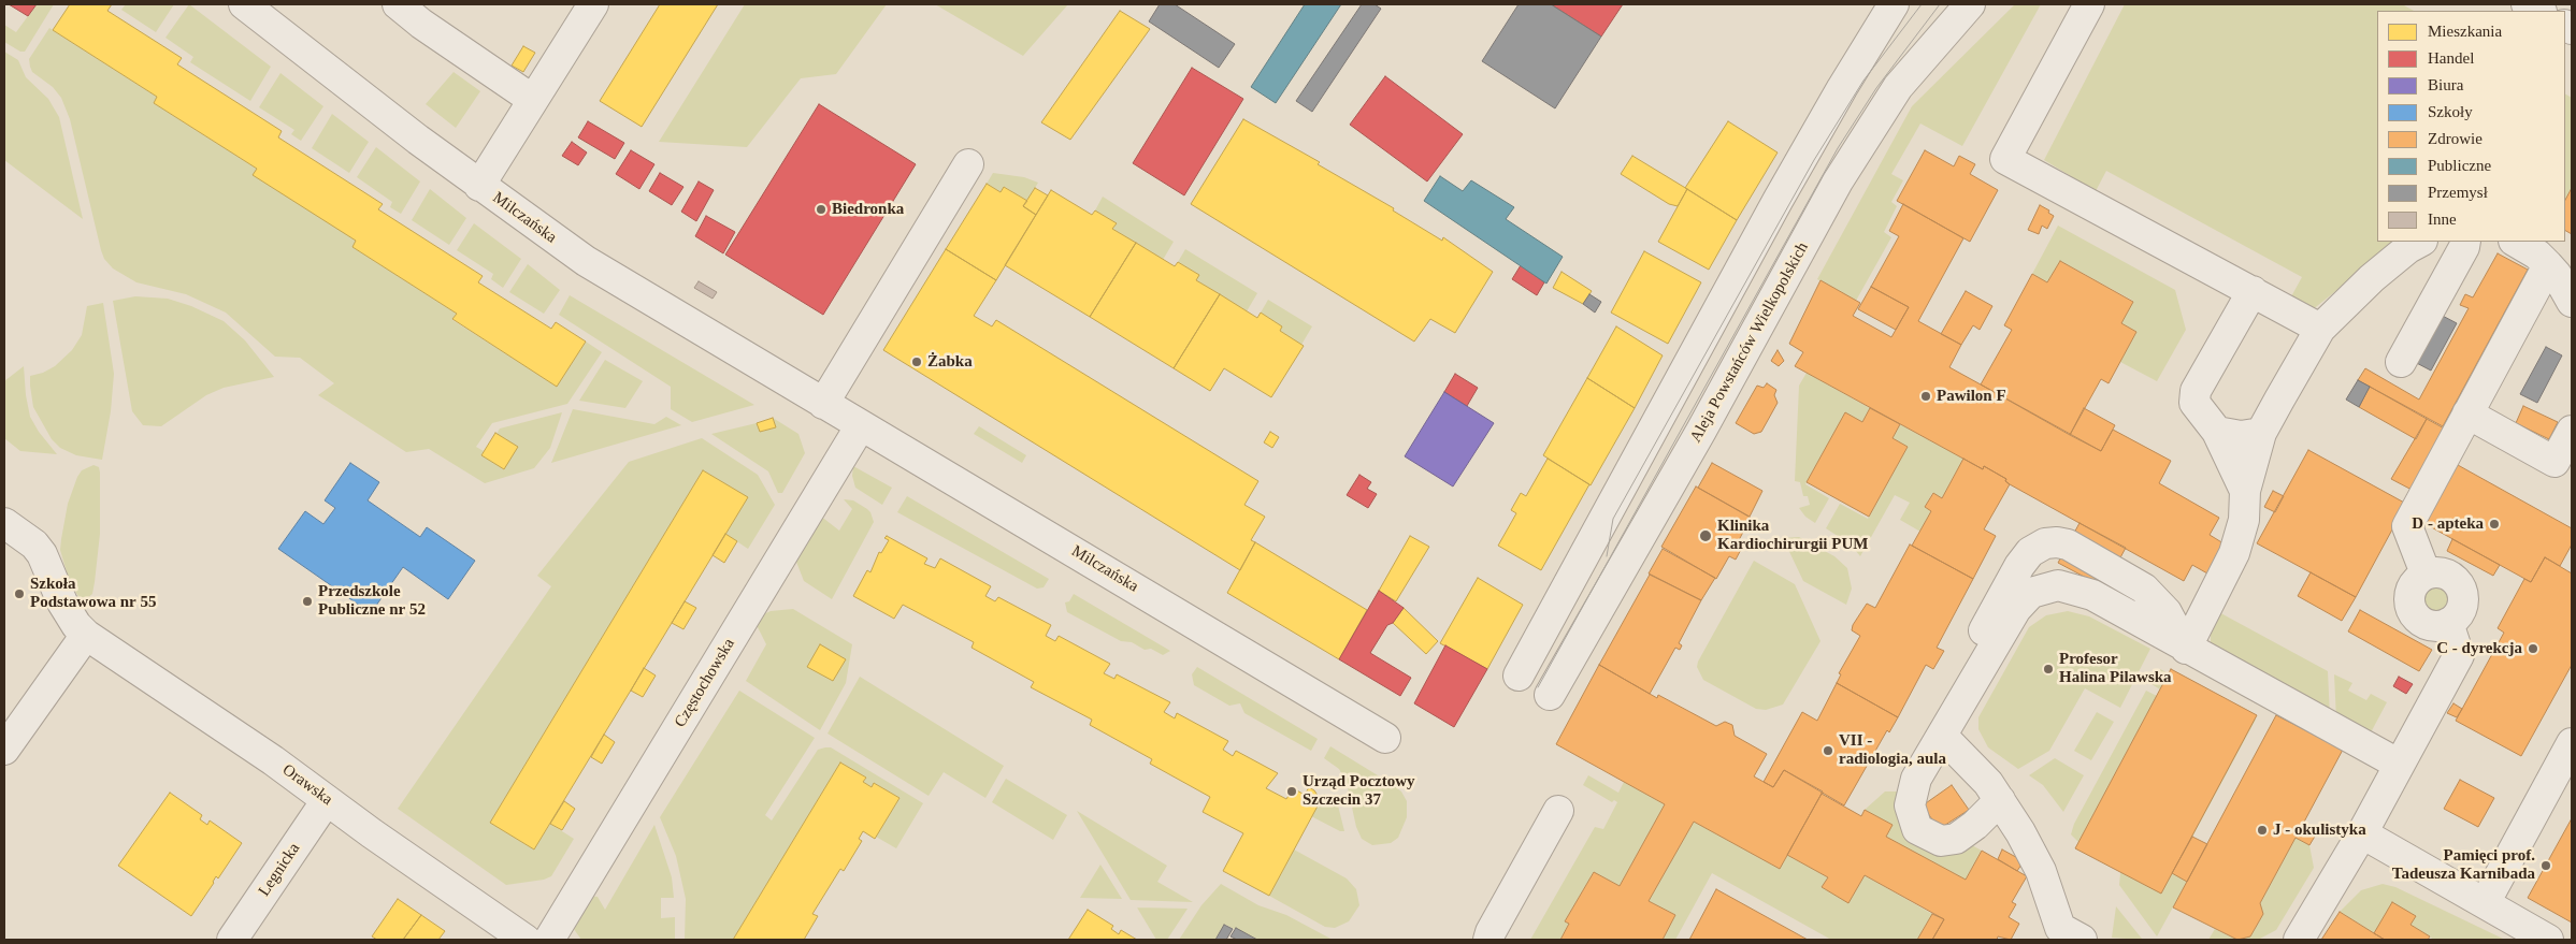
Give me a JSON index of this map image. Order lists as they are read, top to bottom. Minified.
{"streets":{"street":["Milczańska","Aleja Powstańców Wielkopolskich","Częstochowska","Orawska","Legnicka"]},"crossings":[["Milczańska","Częstochowska"],["Orawska","Legnicka"]],"places":["Biedronka","Żabka","Pawilon F","D - apteka","Klinika Kardiochirurgii PUM","Szkoła Podstawowa nr 55","Przedszkole Publiczne nr 52","C - dyrekcja","Profesor Halina Pilawska","VII - radiologia, aula","Urząd Pocztowy Szczecin 37","J - okulistyka","Pamięci prof. Tadeusza Karnibada"],"legend":["Mieszkania","Handel","Biura","Szkoły","Zdrowie","Publiczne","Przemysł","Inne"]}
